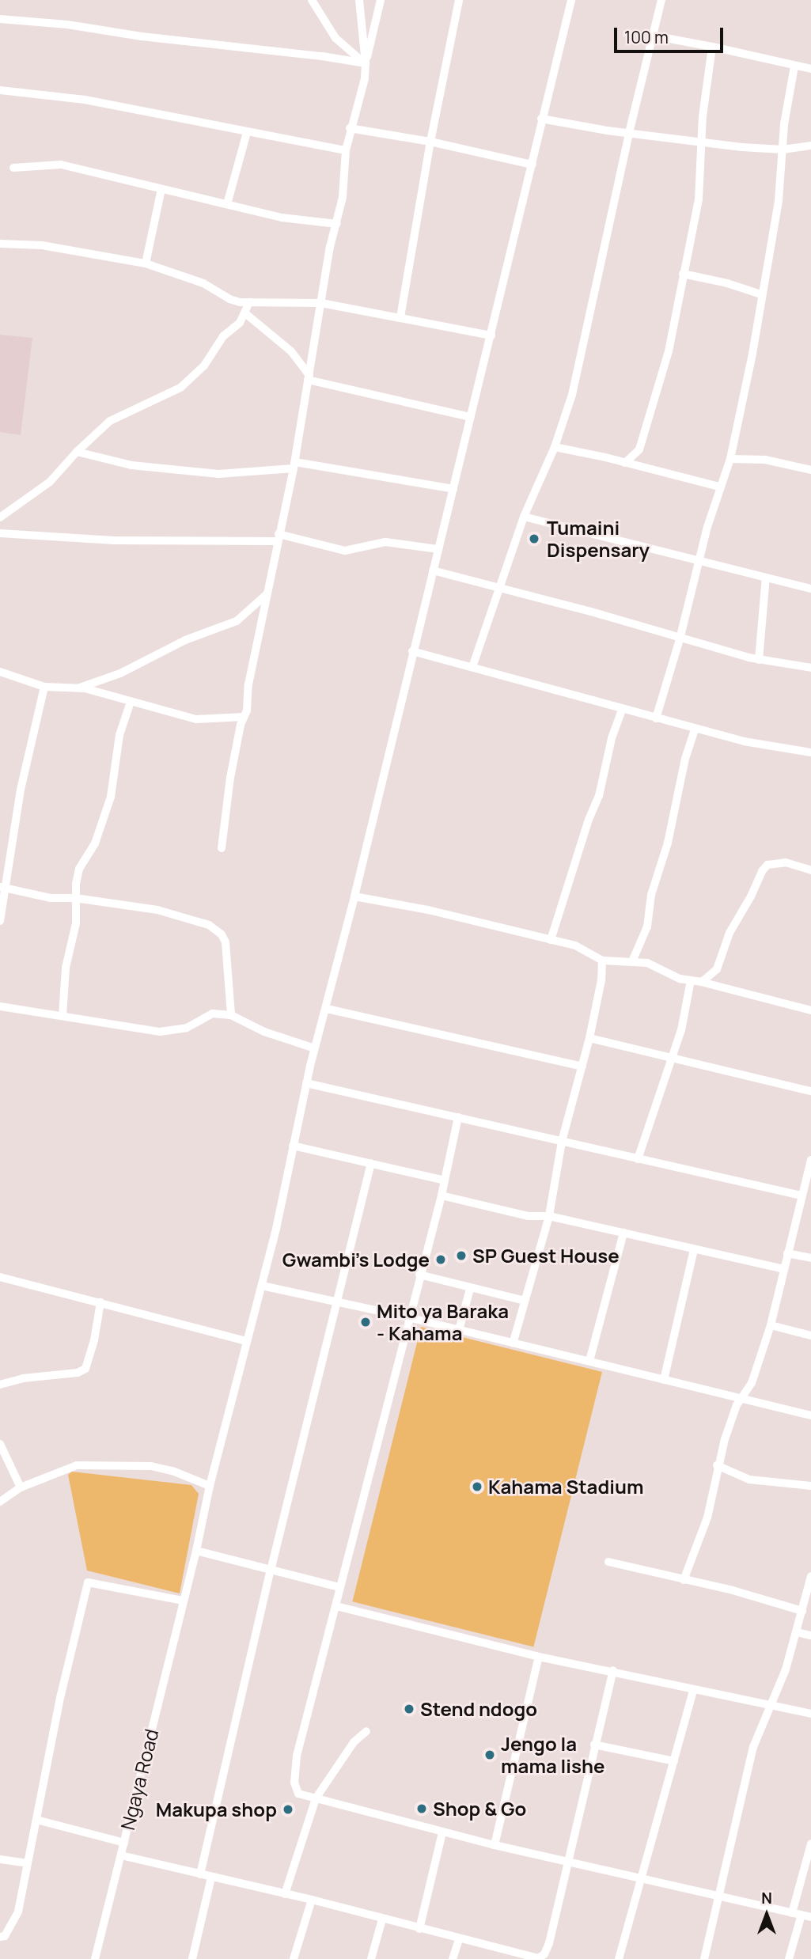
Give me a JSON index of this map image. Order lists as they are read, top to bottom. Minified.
{"streets":{"street":["Ngaya Road"]},"places":["Tumaini Dispensary","SP Guest House","Gwambi's Lodge","Mito ya Baraka - Kahama","Kahama Stadium","Stend ndogo","Jengo la mama lishe","Shop & Go","Makupa shop"],"scale_bar":"100 m","north":"top"}
